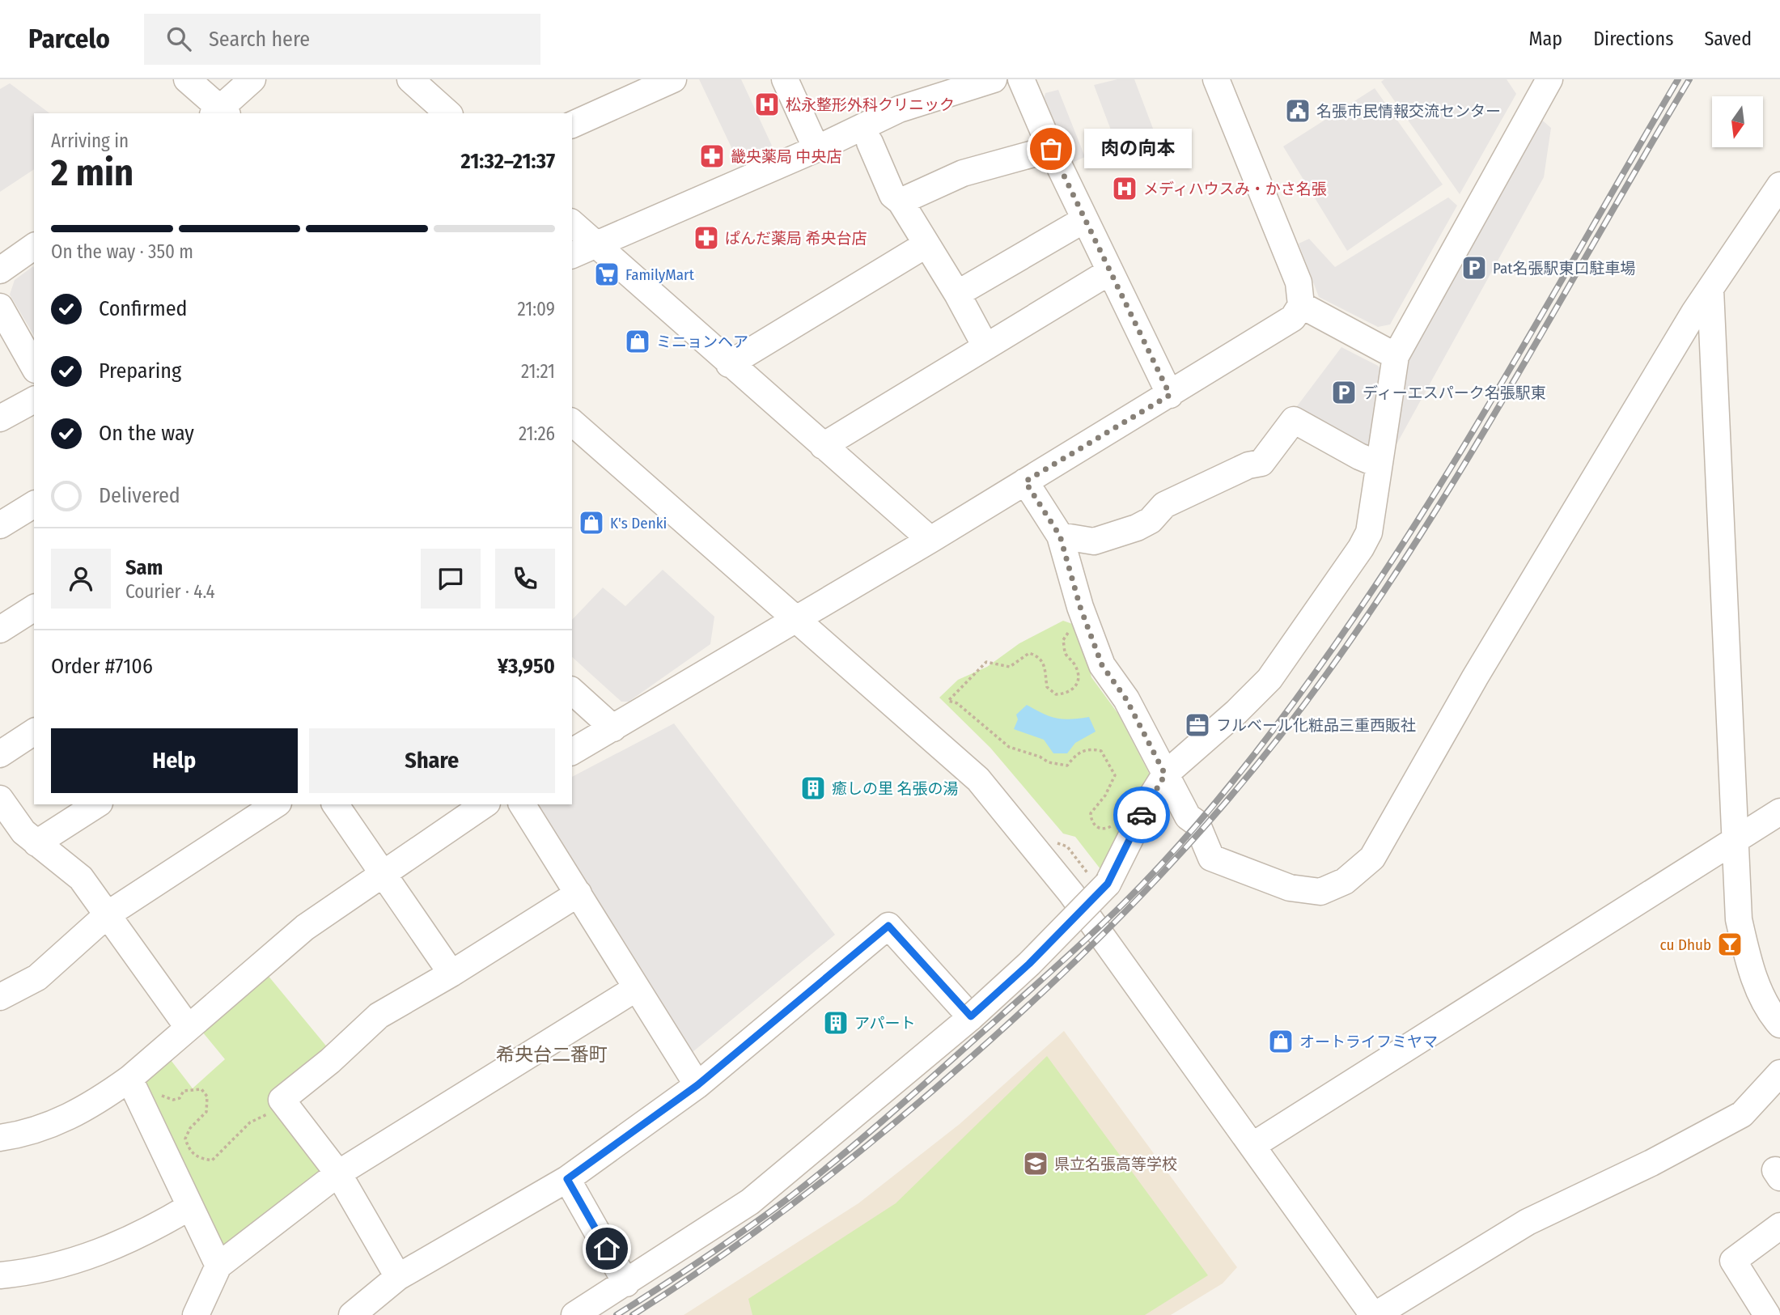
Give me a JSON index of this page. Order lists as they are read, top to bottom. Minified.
{"districts":["希央台二番町"],"places":{"hospital":["松永整形外科クリニック","メディハウスみ・かさ名張"],"public building":["名張市民情報交流センター"],"other":["肉の向本"],"pharmacy":["畿央薬局 中央店","ぱんだ薬局 希央台店"],"parking":["Pat名張駅東口駐車場","ディーエスパーク名張駅東"],"supermarket":["FamilyMart"],"shop":["ミニョンヘア","K's Denki","オートライフミヤマ"],"office":["フルベール化粧品三重西販社"],"building":["癒しの里 名張の湯","アパート"],"bar":["cu Dhub"],"school or university":["県立名張高等学校"]},"north":"bottom","page":{"header":"Parcelo","search":"Search here","nav":["Map","Directions","Saved"],"heading":["2 min","Arriving in","21:32–21:37"],"panel":["Sam","Courier · 4.4","Order #7106","¥3,950"],"bubble":"肉の向本","bar":"On the way · 350 m","list":[["Confirmed","21:09"],["Preparing","21:21"],["On the way","21:26"],"Delivered"],"buttons":["Help","Share"]}}
